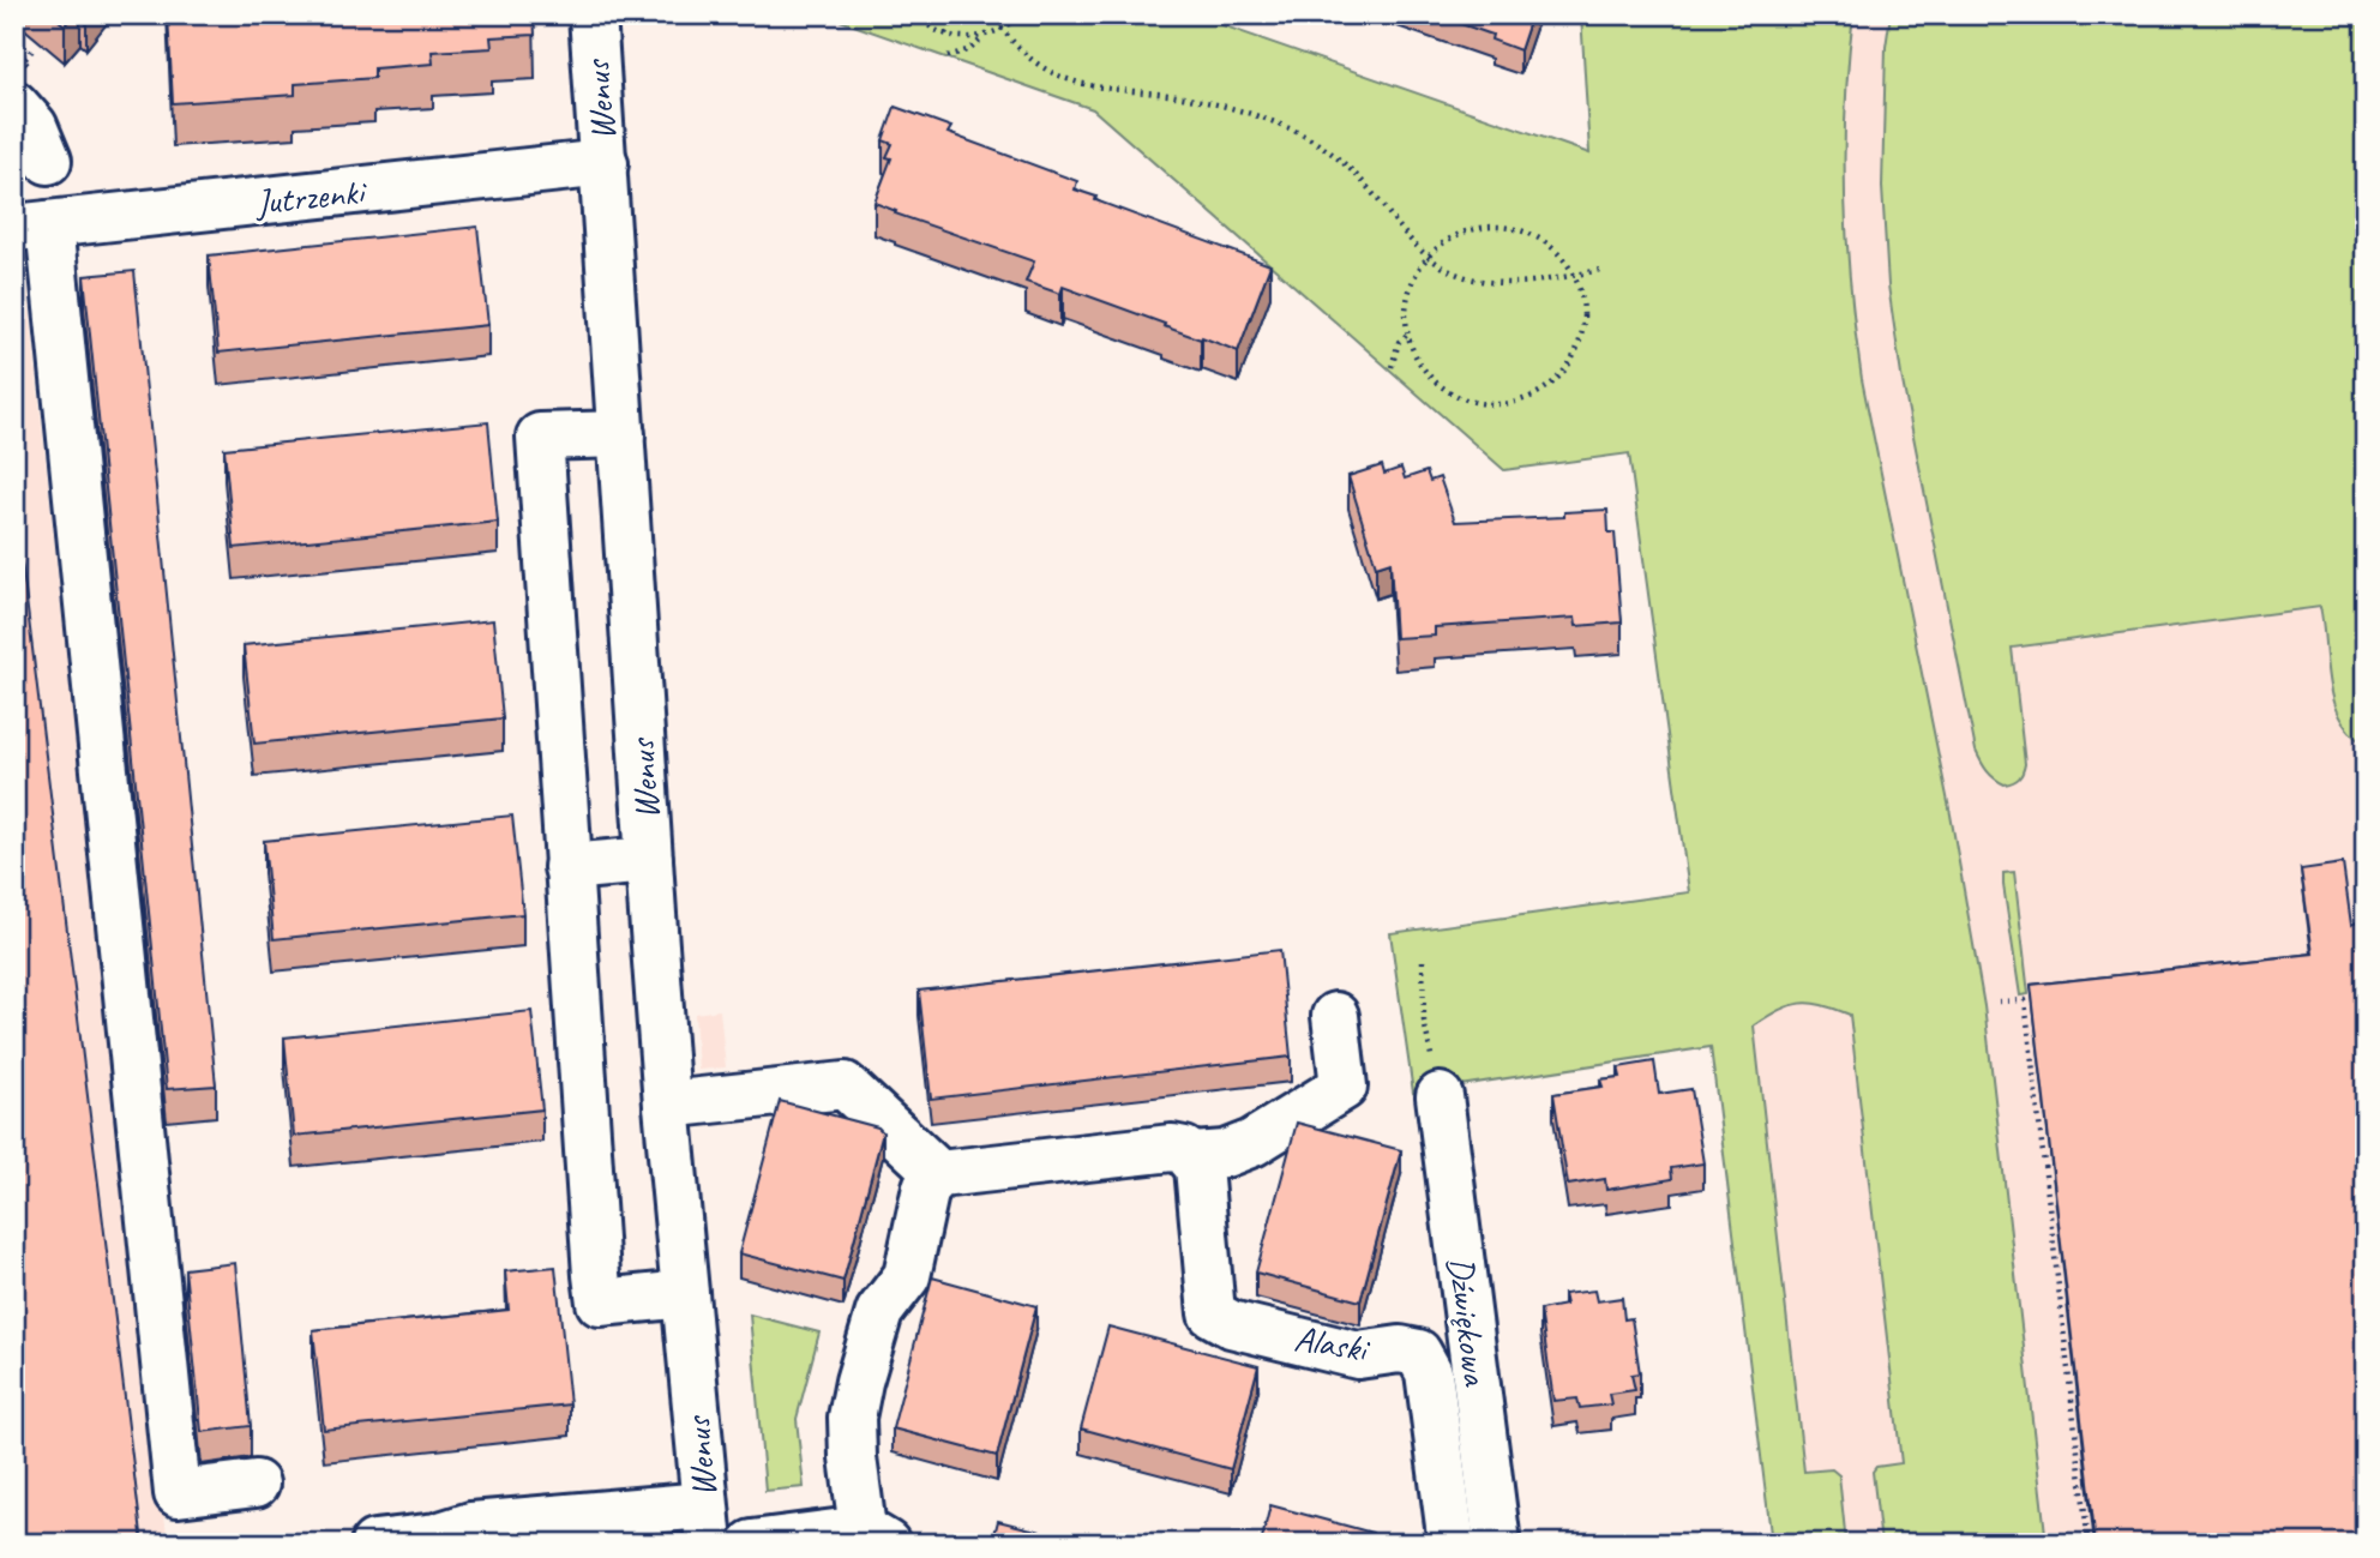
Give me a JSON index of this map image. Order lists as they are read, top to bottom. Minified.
{"streets":{"street":["Wenus","Jutrzenki","Dźwiękowa","Alaski"]},"crossings":[["Wenus","Jutrzenki"]]}
